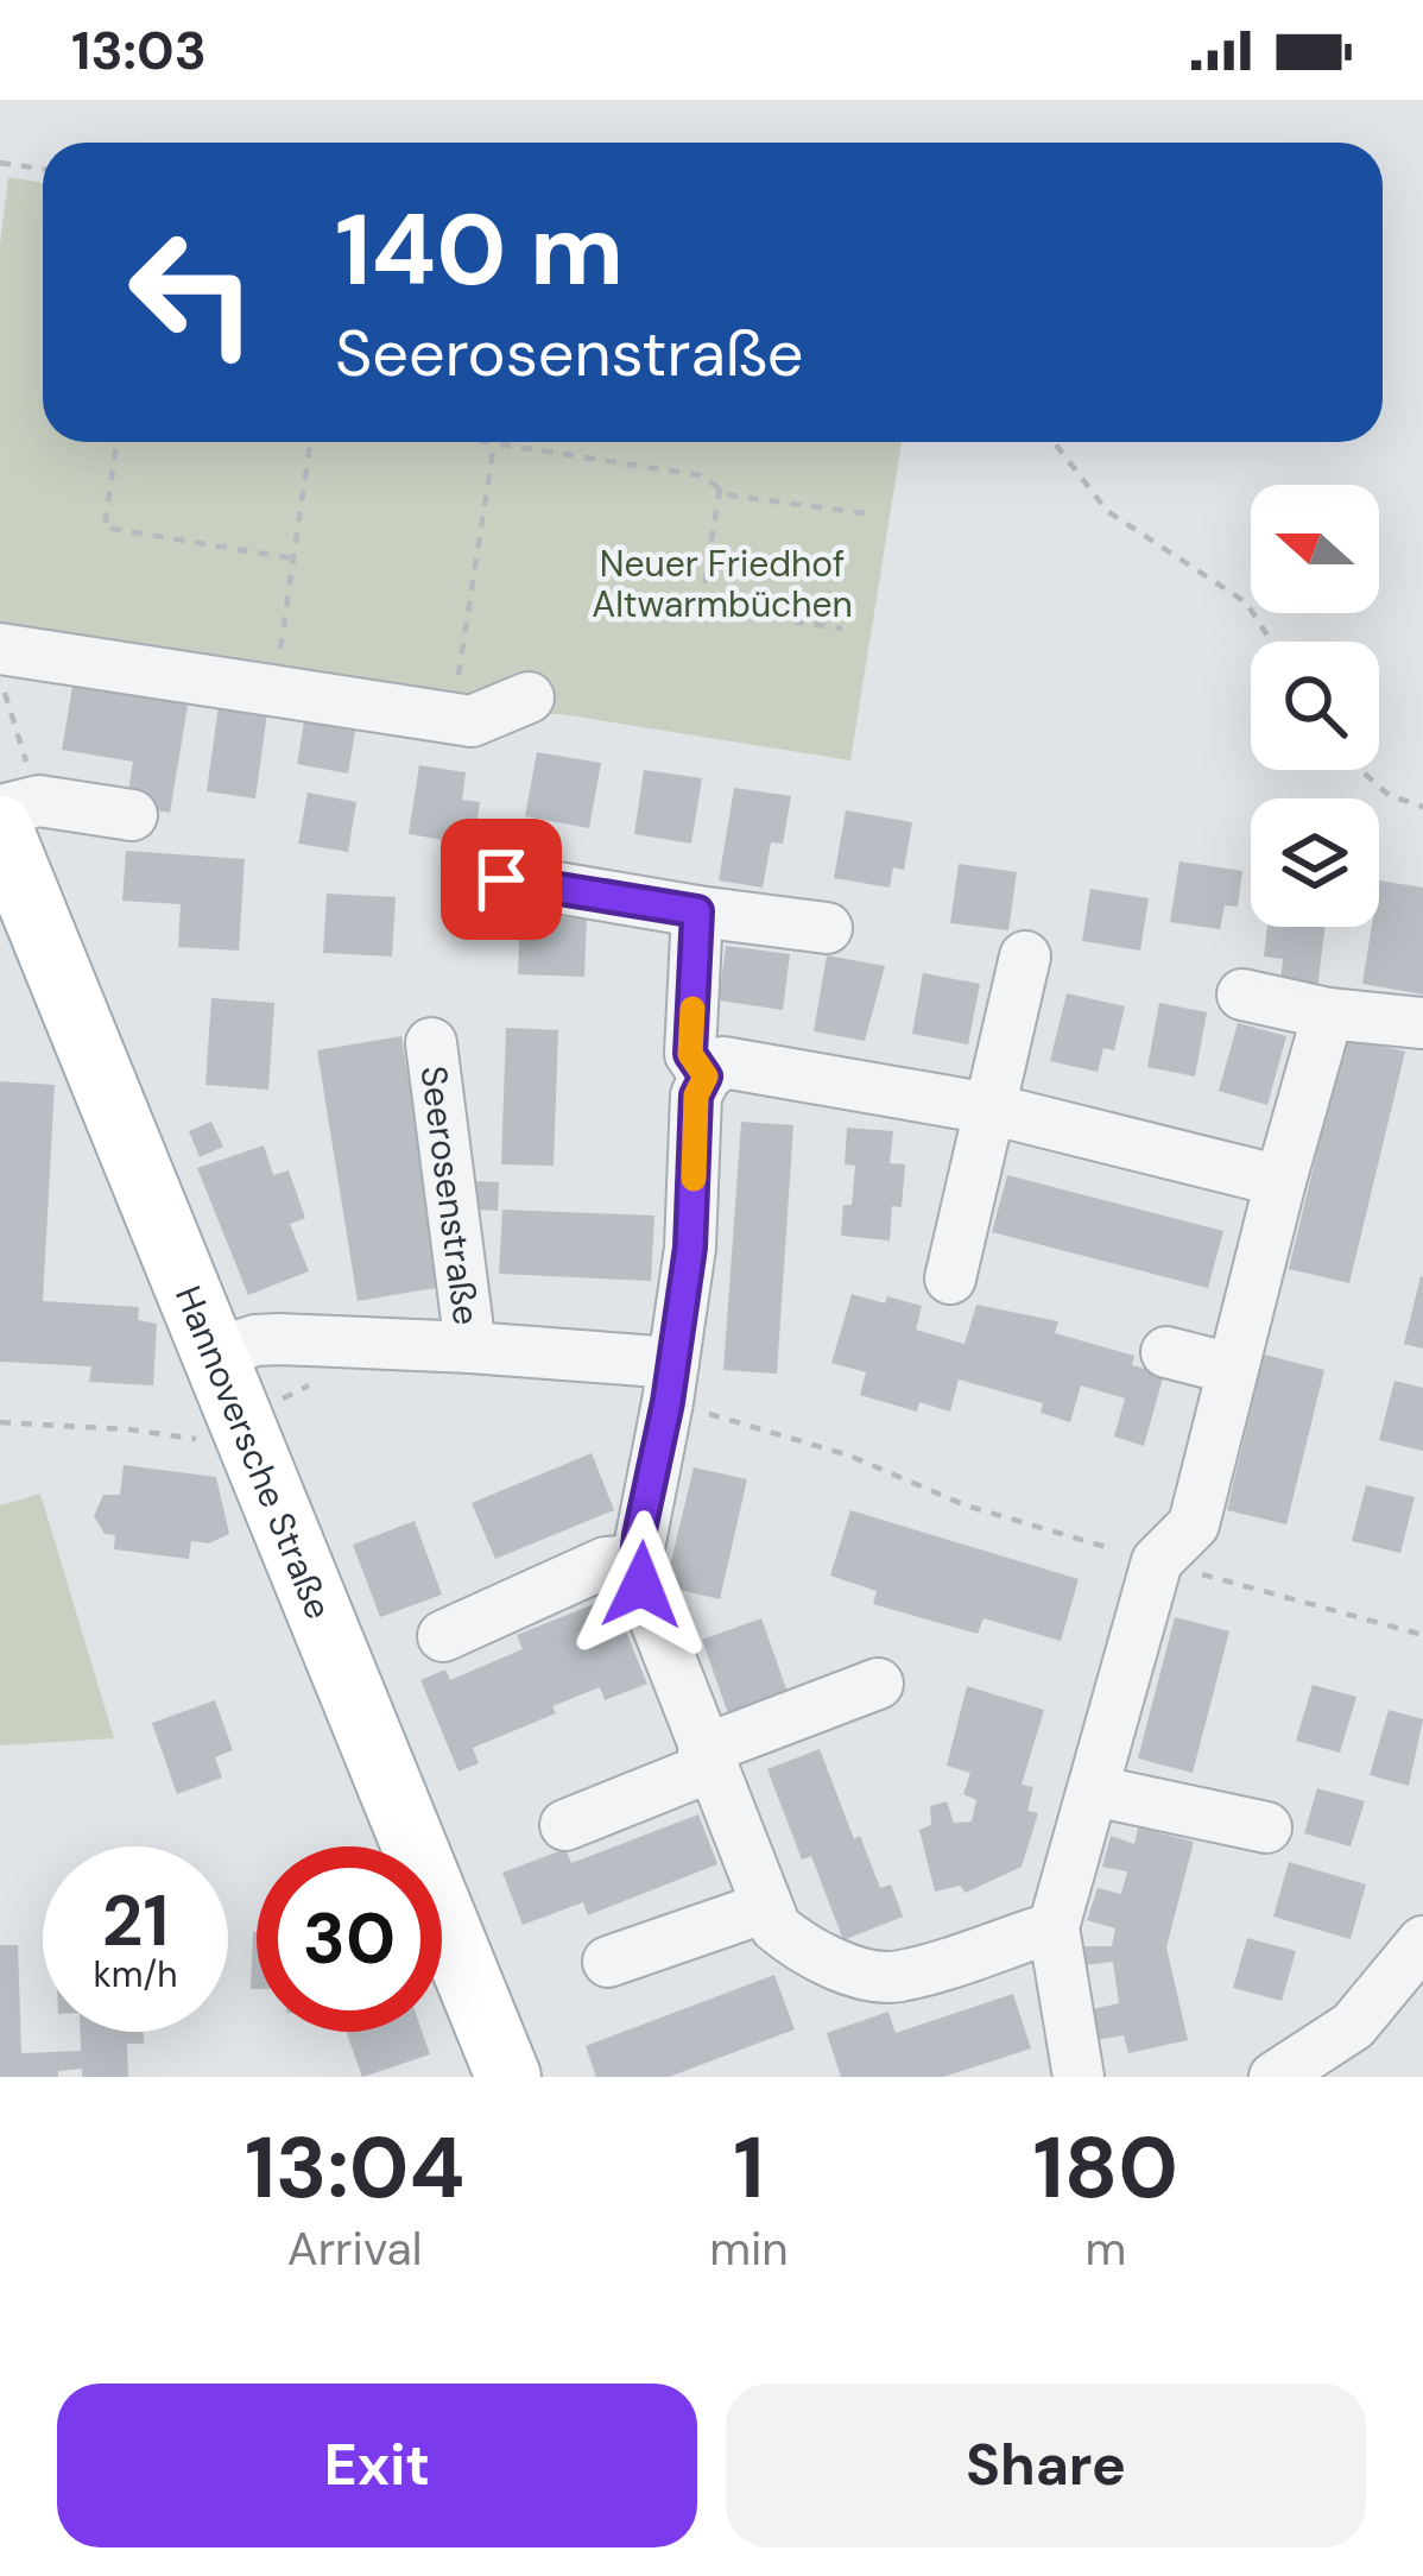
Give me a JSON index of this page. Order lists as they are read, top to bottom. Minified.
{"streets":{"main road":["Hannoversche Straße"],"street":["Seerosenstraße"]},"crossings":[["Seerosenstraße","Hannoversche Straße"]],"parks":["Neuer Friedhof Altwarmbüchen"],"north":"left","page":{"status":"13:03","turn":["140 m","Seerosenstraße"],"speed":"21 km/h","limit":"30","eta":["13:04","Arrival","1","min","180","m"],"buttons":["Exit","Share"]}}
